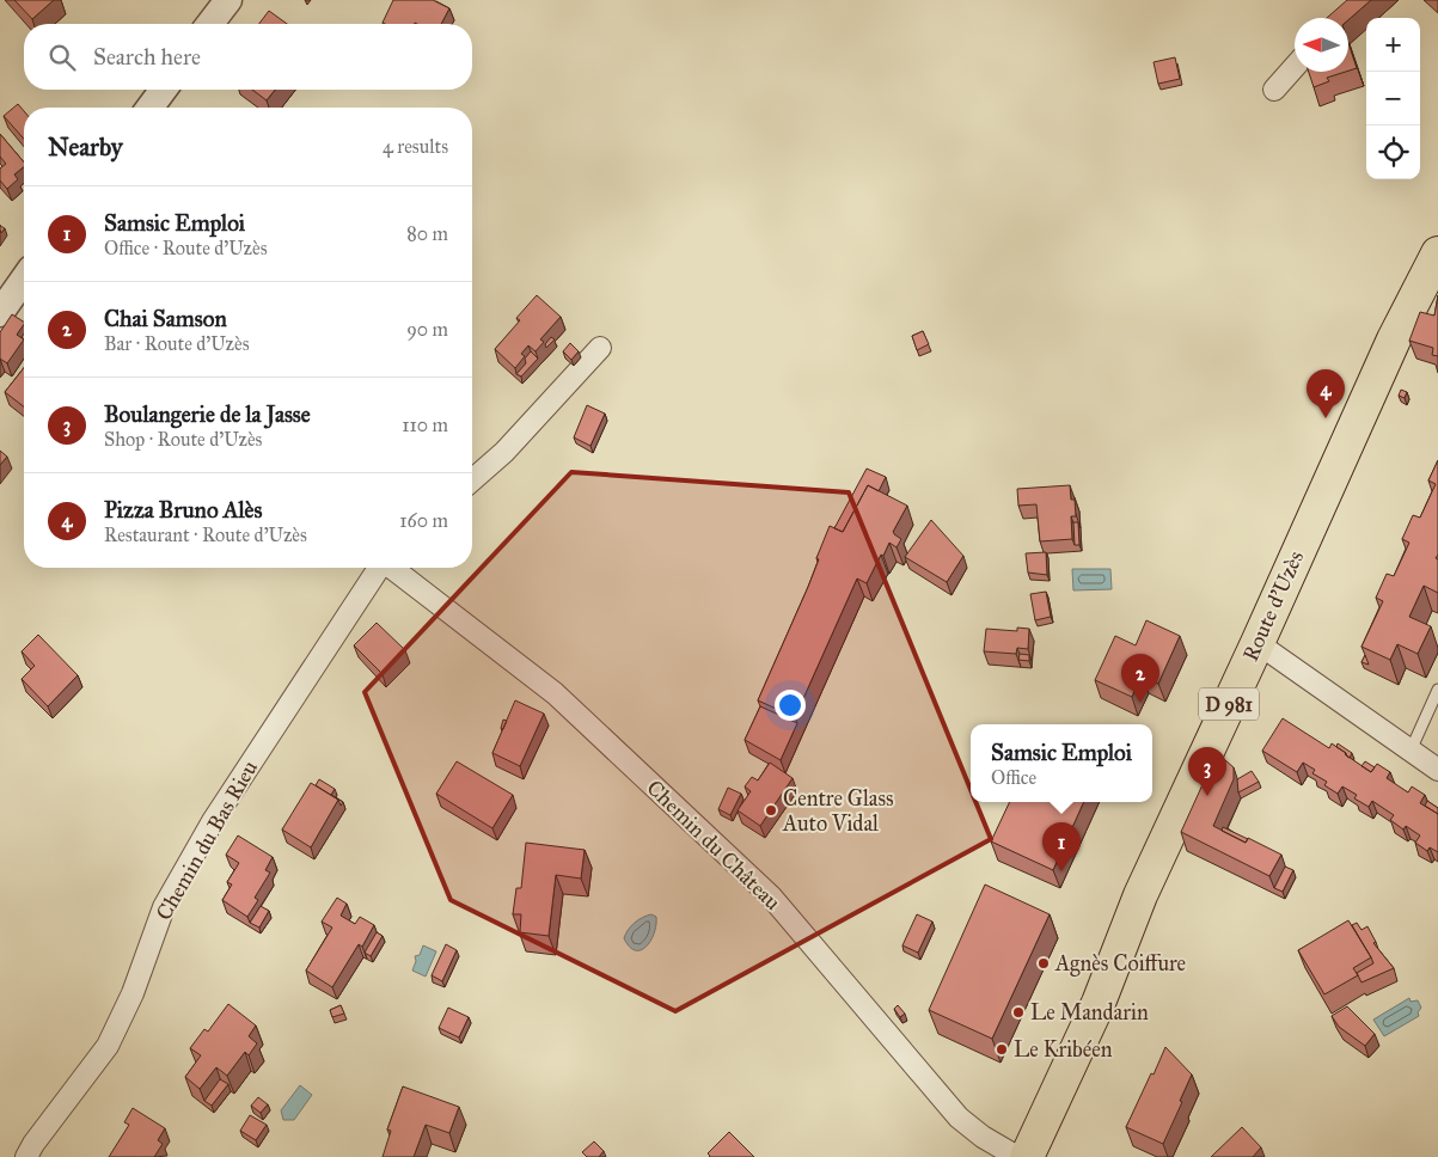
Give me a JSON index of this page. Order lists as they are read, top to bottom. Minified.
{"streets":{"main road":["Route d'Uzès","D 981"],"street":["Chemin du Bas Rieu","Chemin du Château"]},"places":["Centre Glass Auto Vidal","Agnès Coiffure","Le Mandarin","Le Kribéen"],"north":"left","page":{"map_buttons":["+","−"],"search":"Search here","heading":["Nearby","4 results"],"list":[{"mark":"1","name":"Samsic Emploi","note":"Office · Route d'Uzès","value":"80 m"},{"mark":"2","name":"Chai Samson","note":"Bar · Route d'Uzès","value":"90 m"},{"mark":"3","name":"Boulangerie de la Jasse","note":"Shop · Route d'Uzès","value":"110 m"},{"mark":"4","name":"Pizza Bruno Alès","note":"Restaurant · Route d'Uzès","value":"160 m"}],"pins":["4","2","3","1"],"popup":["Samsic Emploi","Office"]}}
